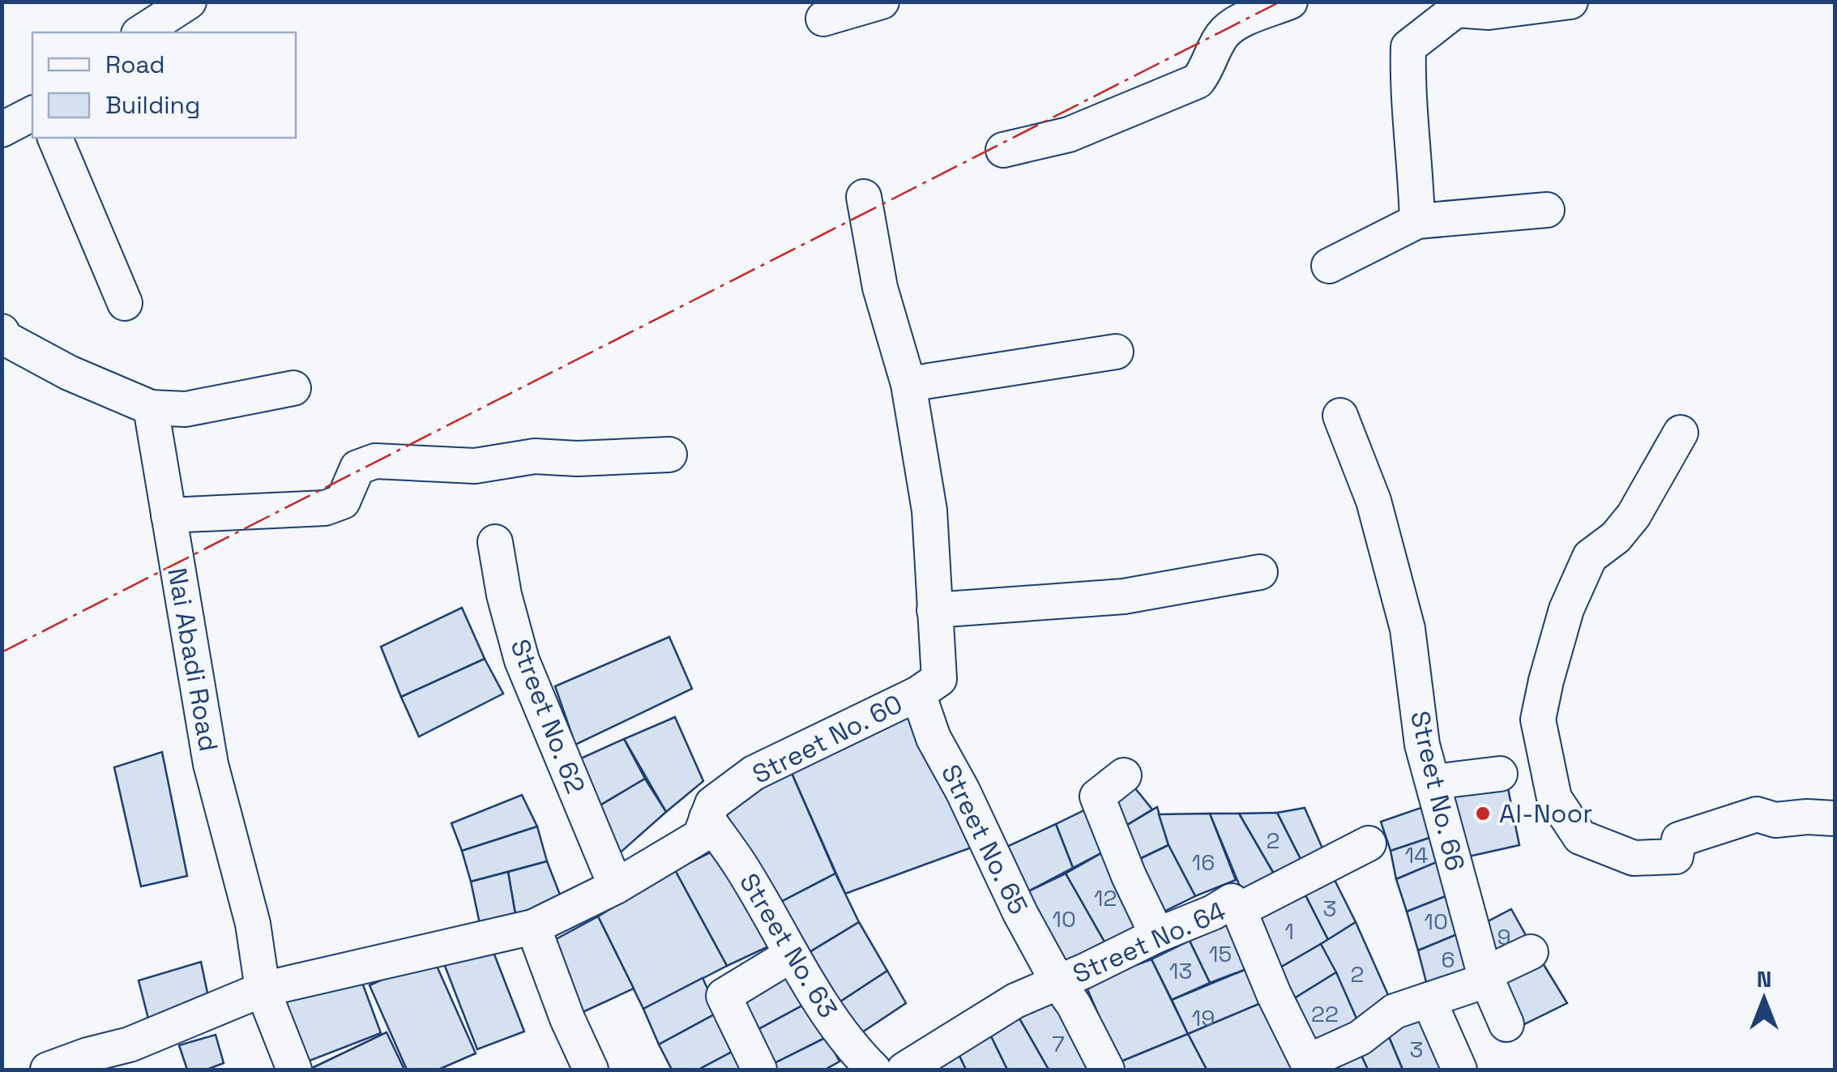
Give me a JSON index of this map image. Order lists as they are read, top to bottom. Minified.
{"streets":{"street":["Nai Abadi Road","Street No. 62","Street No. 60","Street No. 66","Street No. 65","Street No. 64","Street No. 63"]},"crossings":[["Nai Abadi Road","Street No. 60"],["Street No. 62","Street No. 60"],["Street No. 60","Street No. 65"],["Street No. 60","Street No. 63"],["Street No. 65","Street No. 64"]],"places":["Al-Noor"],"house_numbers":["2","14","16","12","3","10","10","1","9","15","6","13","2","22","19","7","3"],"legend":["Road","Building"],"north":"top"}
